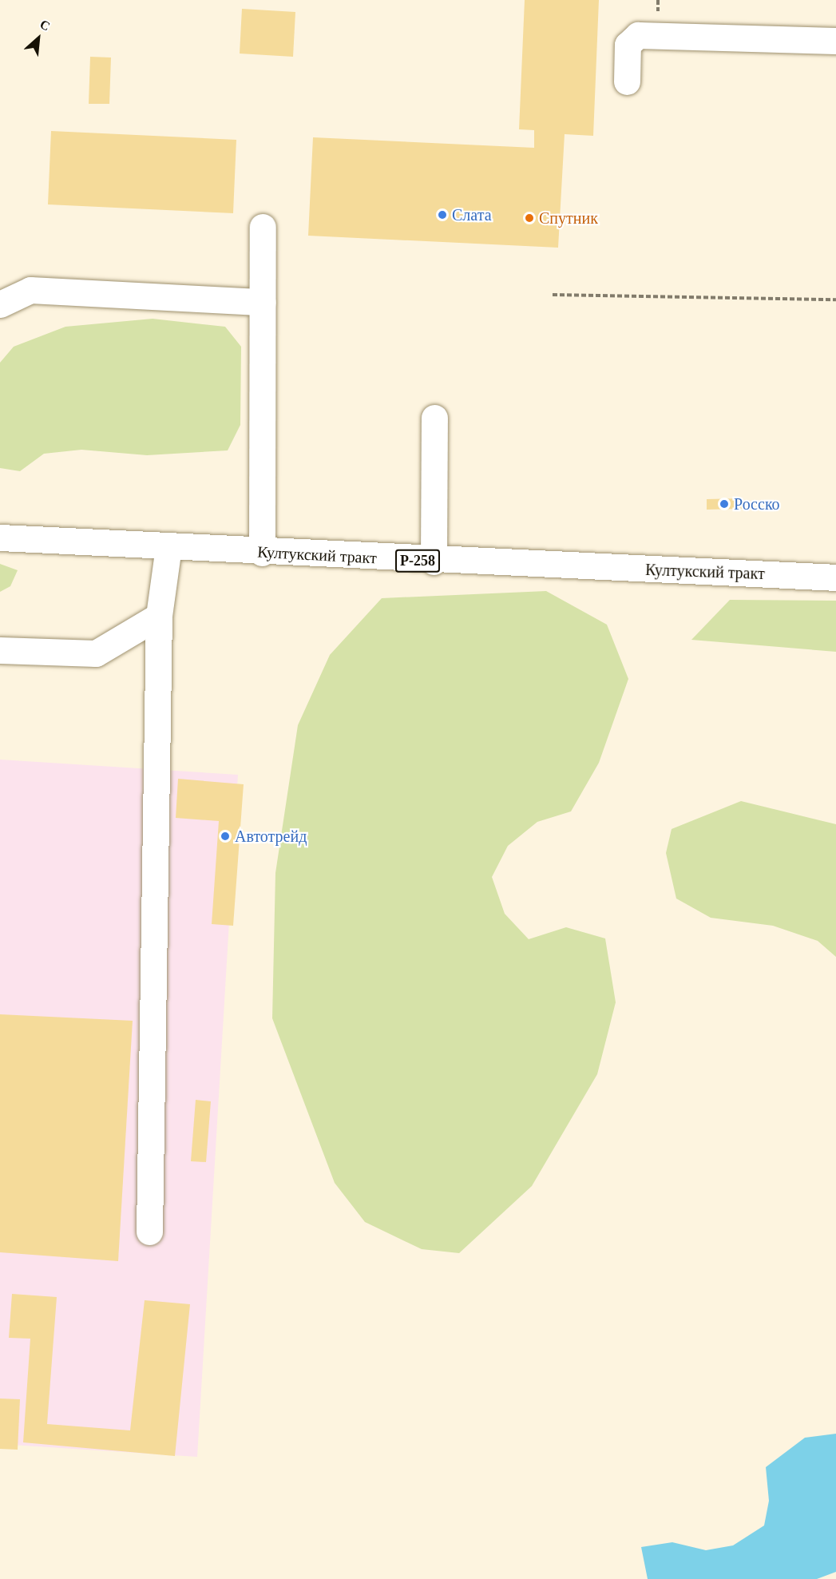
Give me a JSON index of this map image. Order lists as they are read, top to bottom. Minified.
{"streets":{"main road":["Култукский тракт","Р-258"]},"places":["Слата","Спутник","Росско","Автотрейд"],"north":"top right"}
